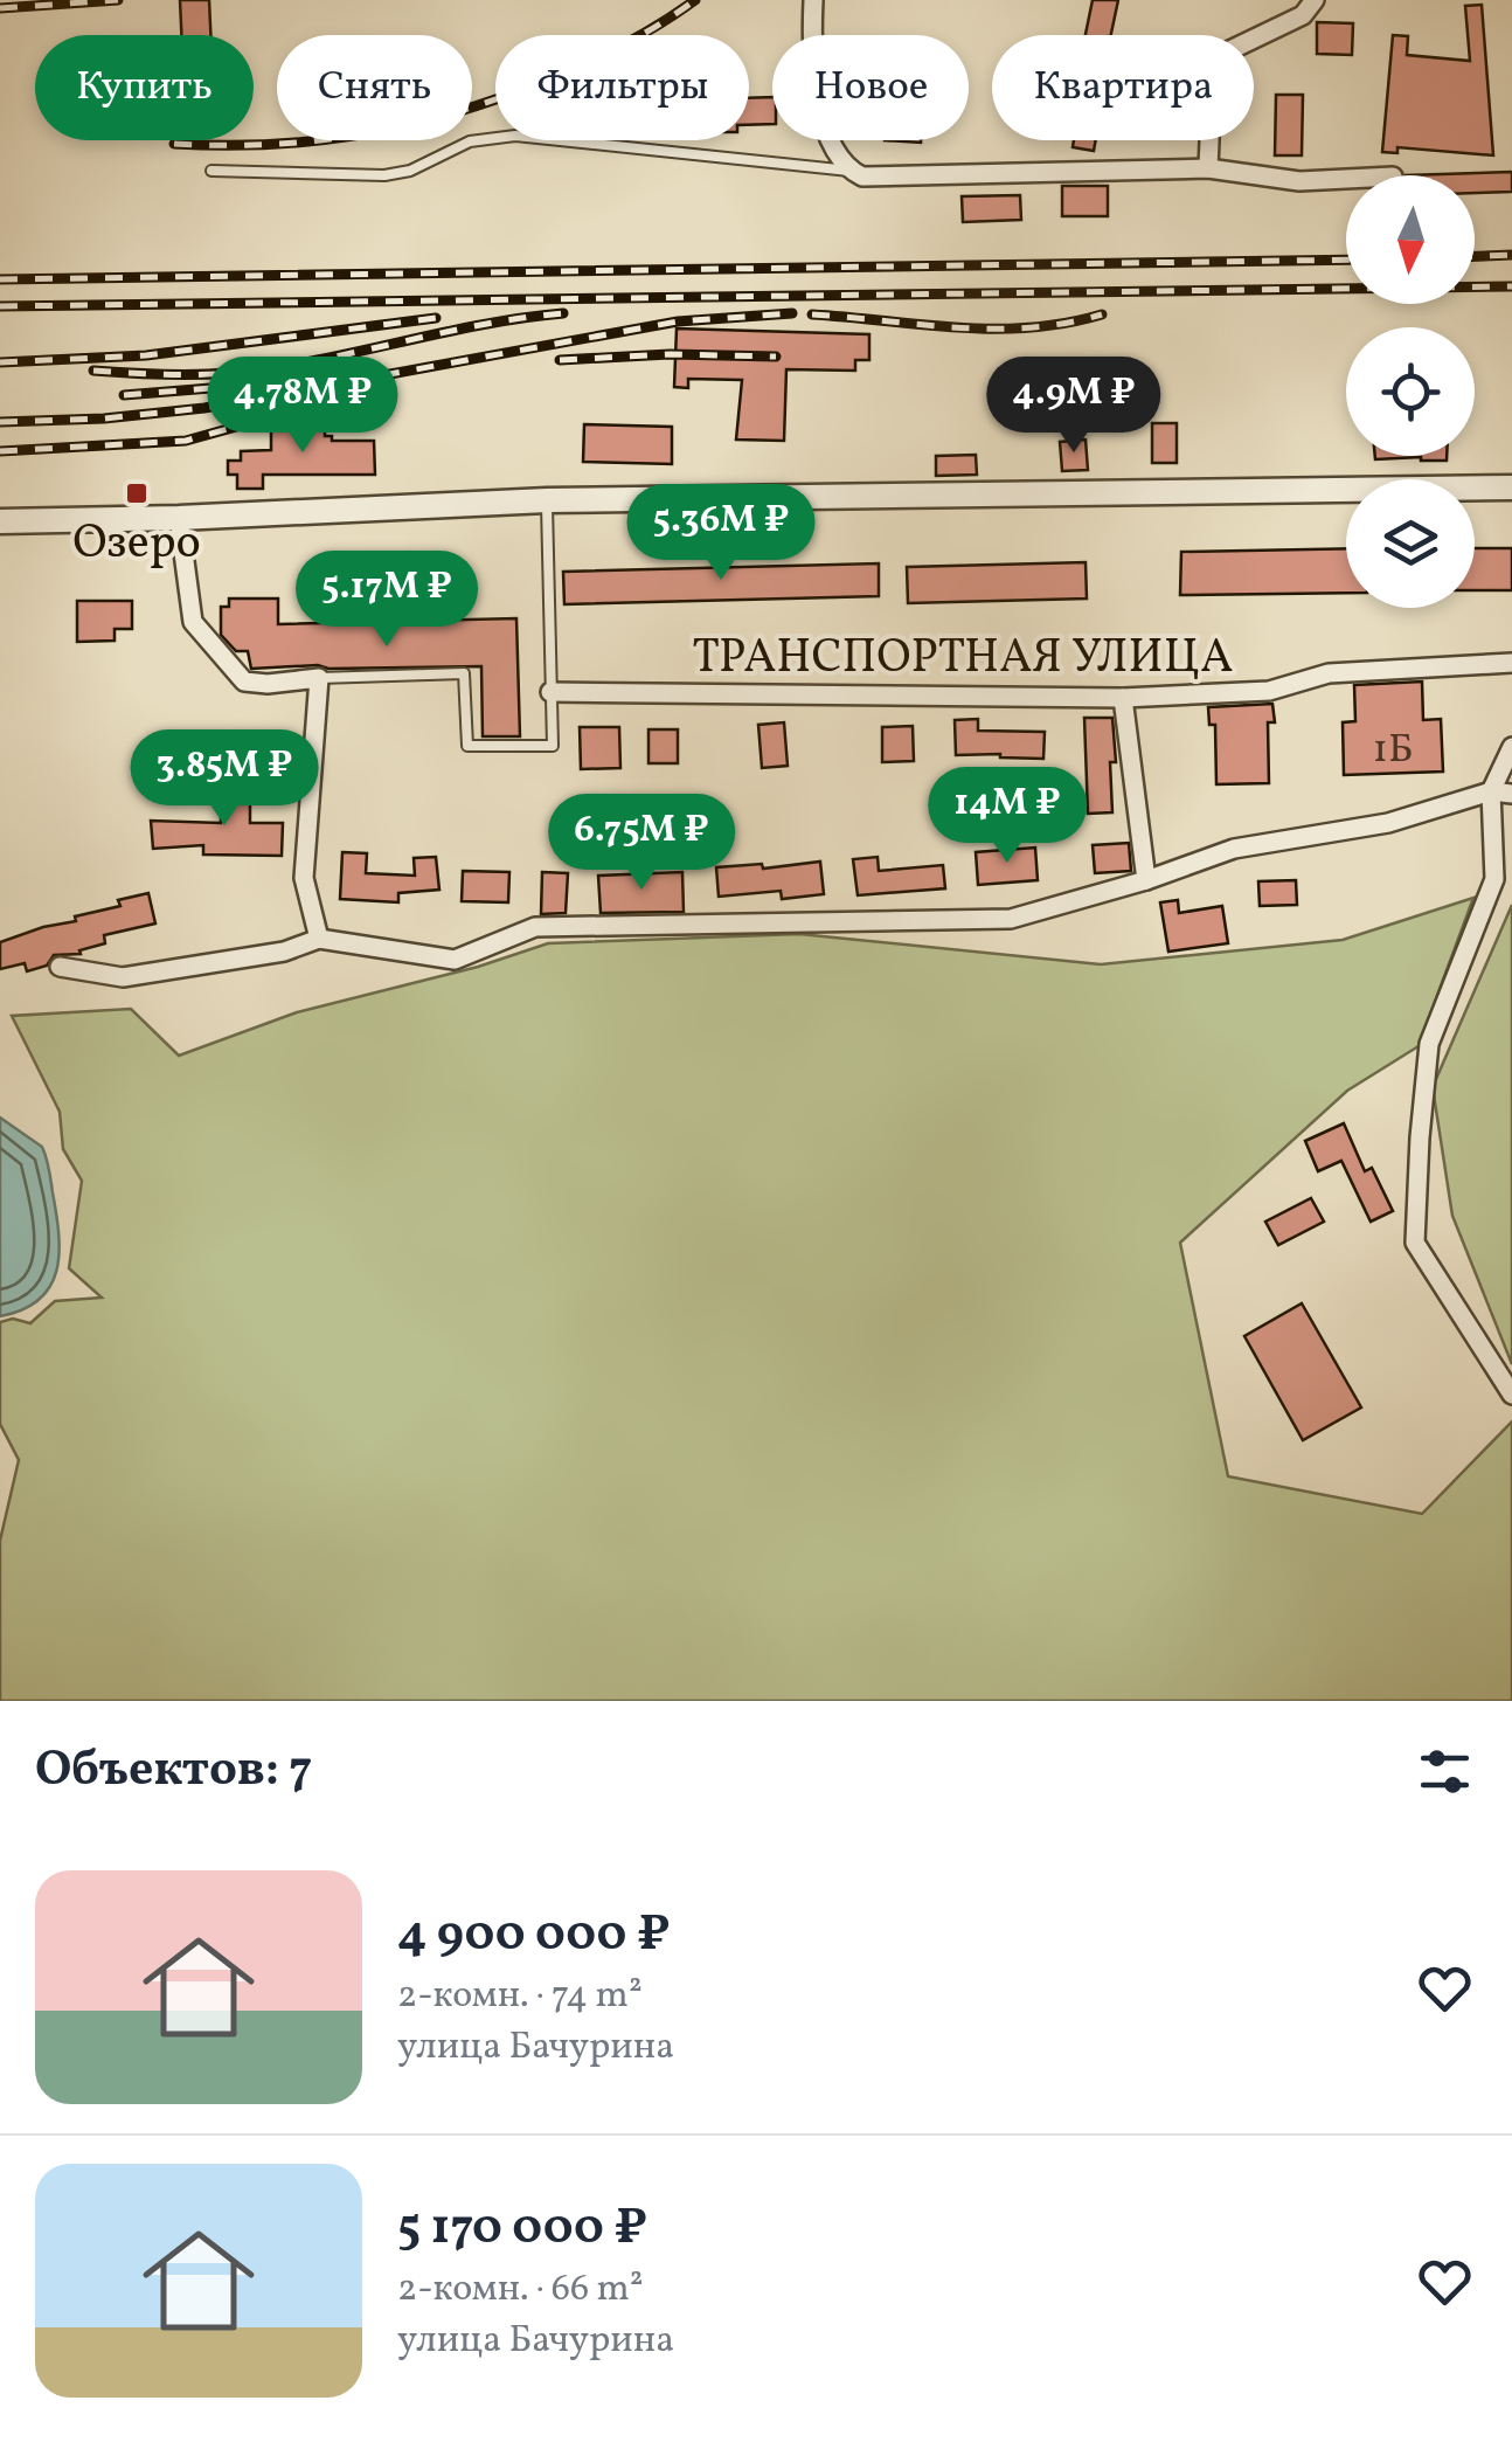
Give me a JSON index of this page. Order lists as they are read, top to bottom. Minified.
{"streets":{"street":["ТРАНСПОРТНАЯ УЛИЦА"]},"places":{"transit":["Озеро"]},"house_numbers":["1Б"],"north":"bottom","page":{"chip":["Купить","Снять","Фильтры","Новое","Квартира"],"price":["4.78M ₽","4.9M ₽","5.36M ₽","5.17M ₽","3.85M ₽","14M ₽","6.75M ₽"],"heading":"Объектов: 7","list":[{"name":"4 900 000 ₽","note":"2-комн. · 74 m² · улица Бачурина"},{"name":"5 170 000 ₽","note":"2-комн. · 66 m² · улица Бачурина"}]}}
